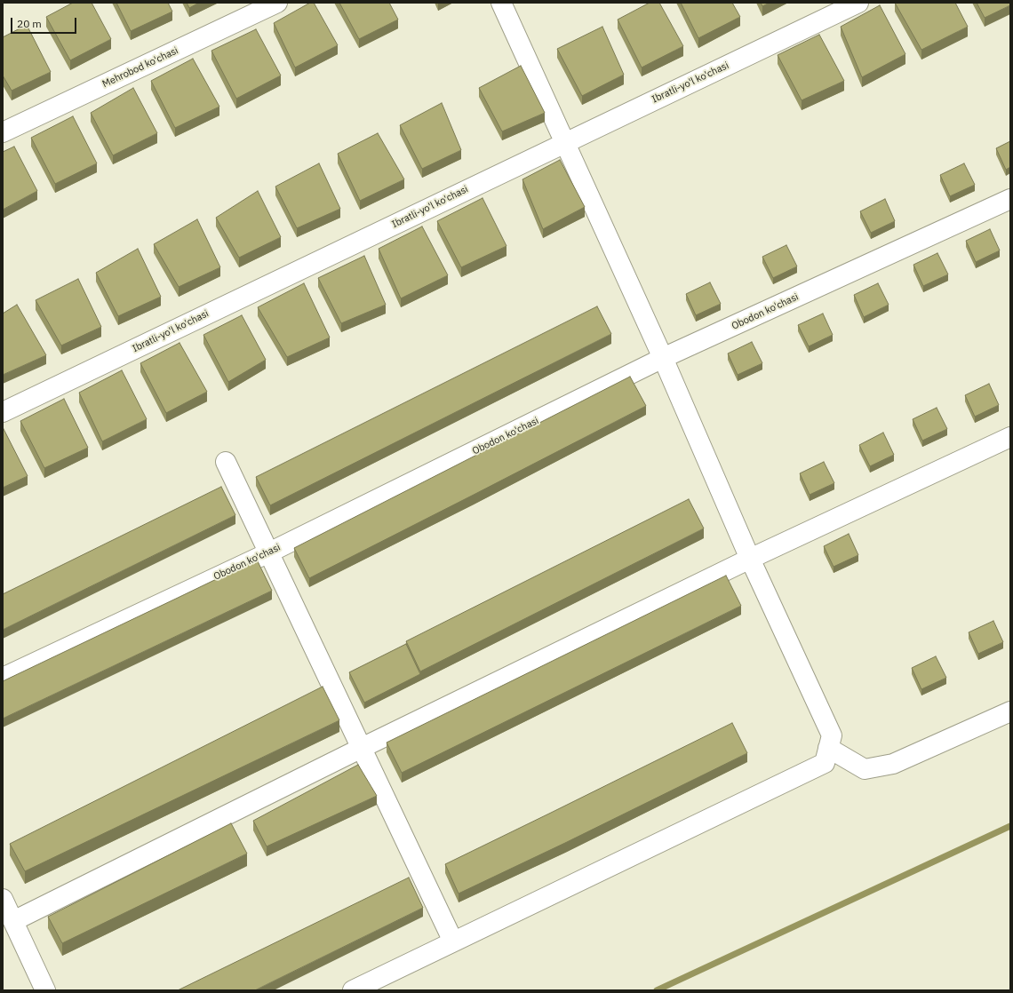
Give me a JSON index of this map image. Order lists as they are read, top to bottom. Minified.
{"streets":{"street":["Mehrobod ko'chasi","Ibratli-yo'l ko'chasi","Obodon ko'chasi"]},"scale_bar":"20 m"}
